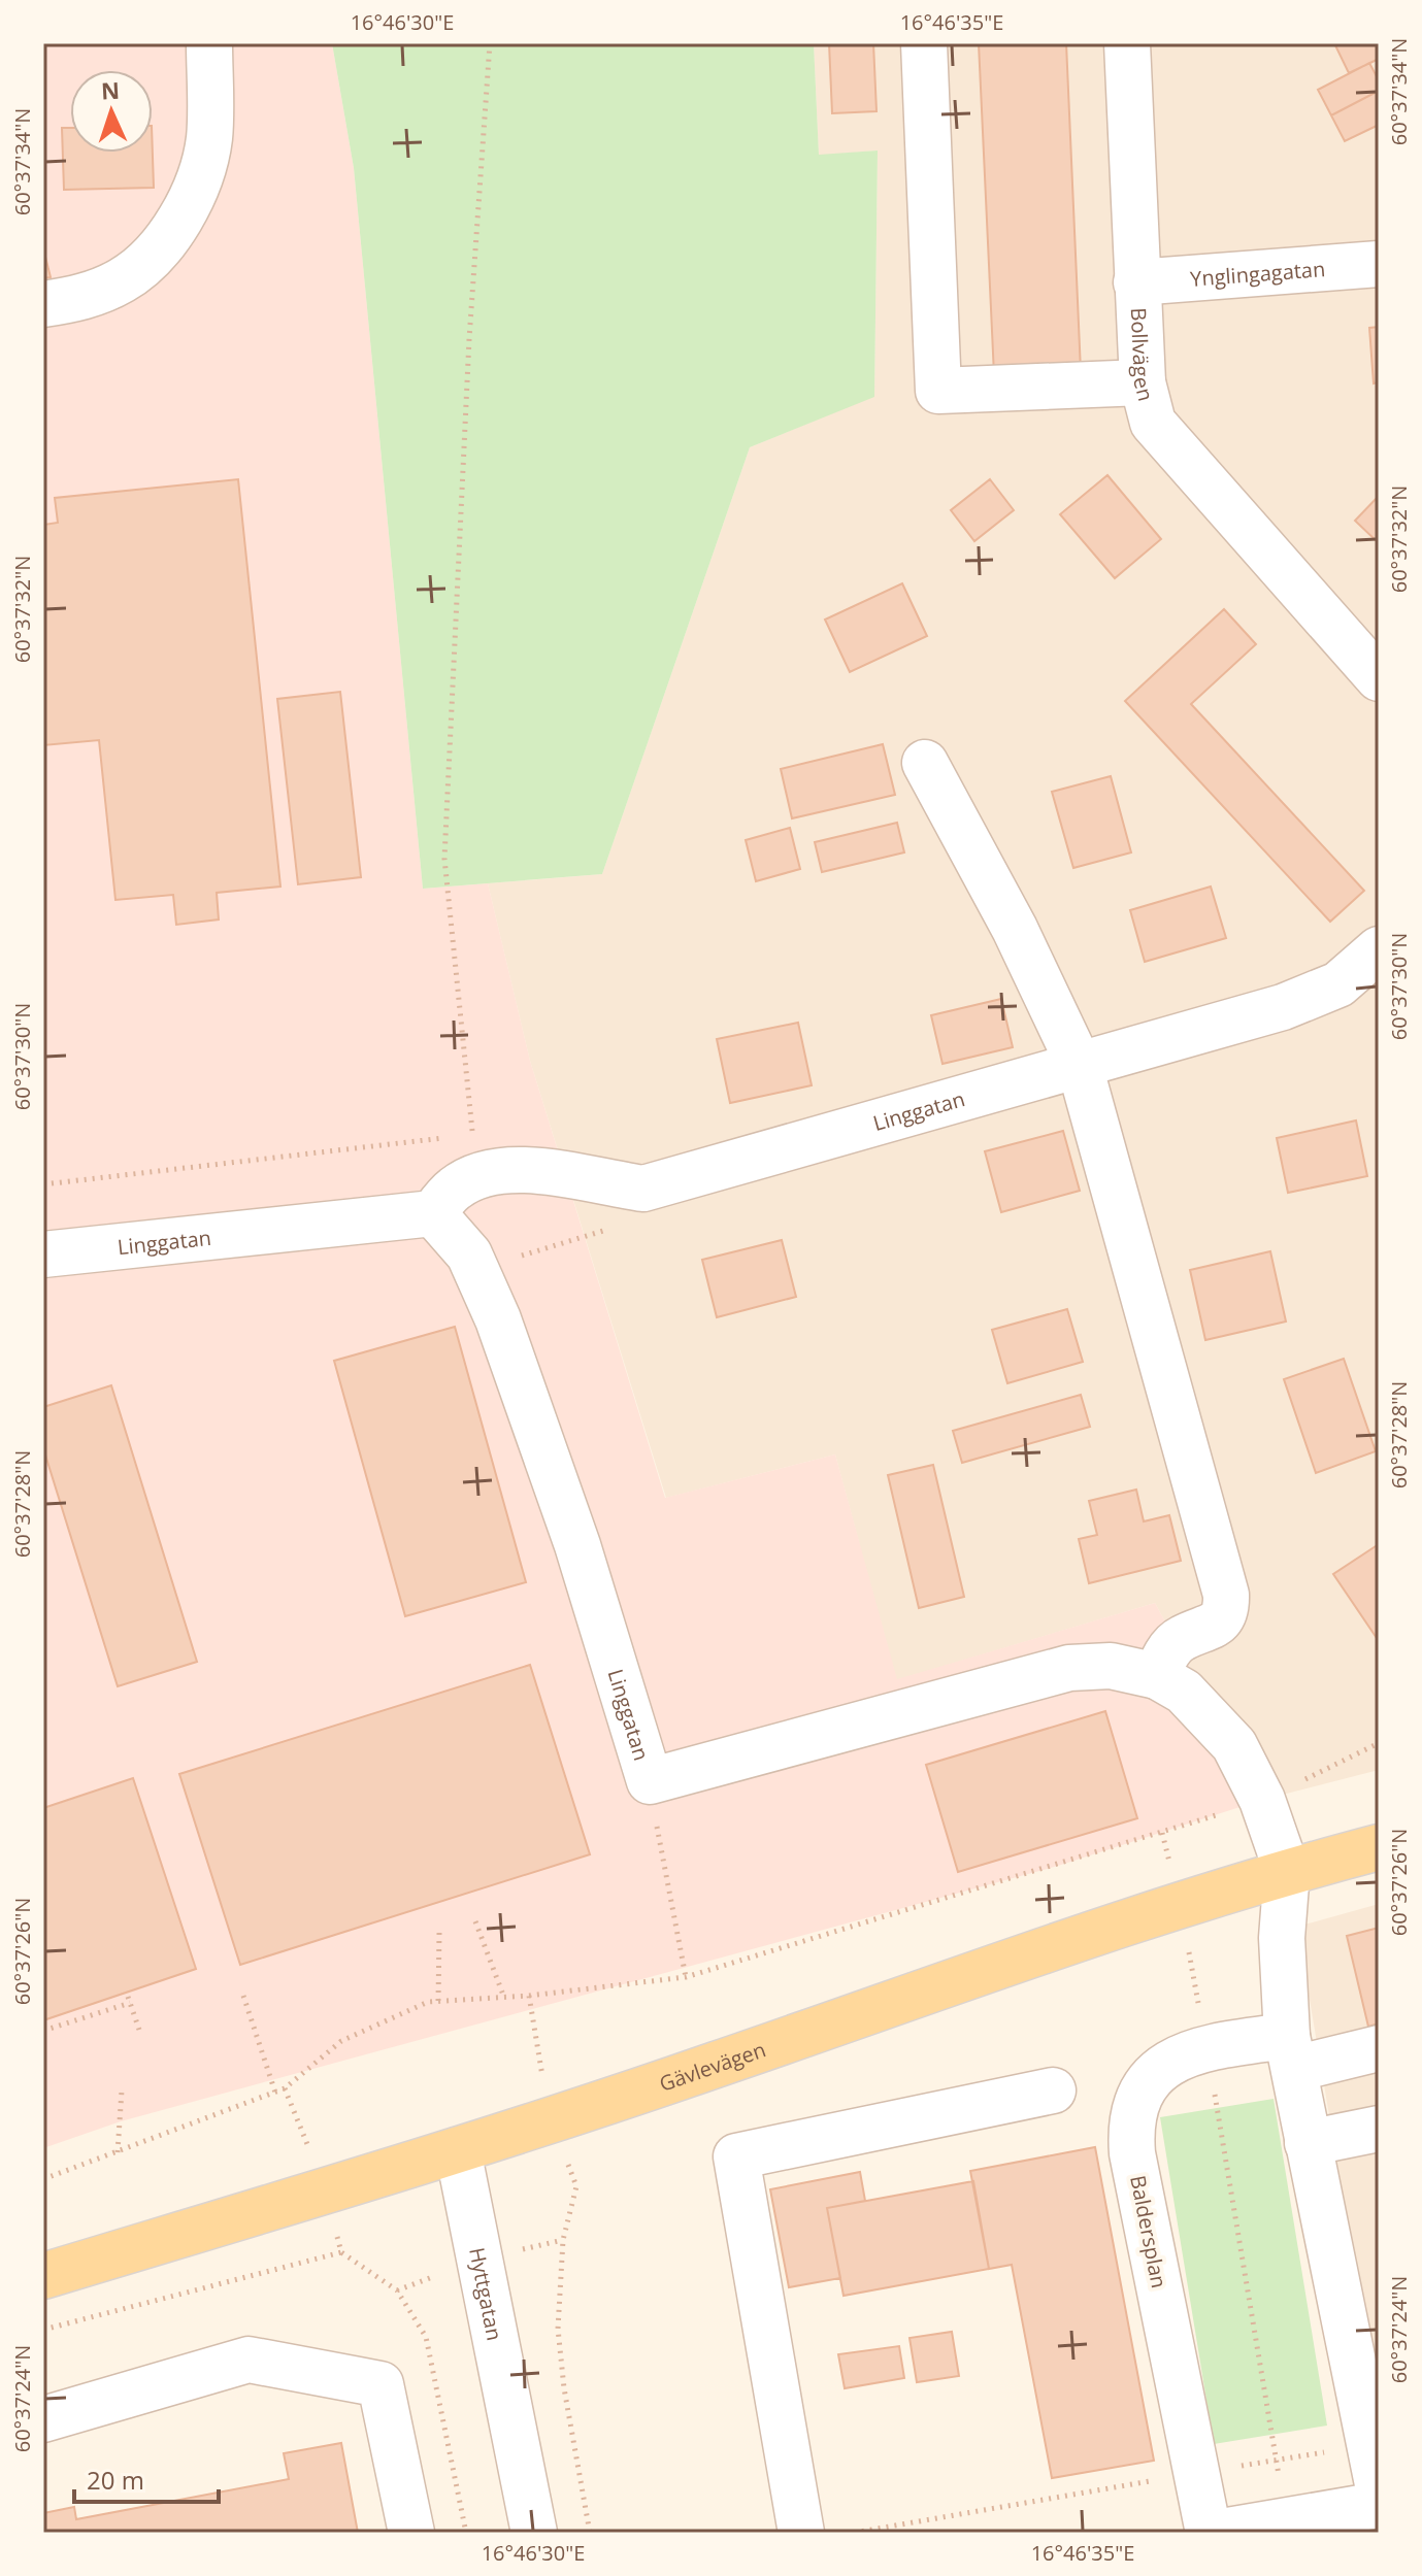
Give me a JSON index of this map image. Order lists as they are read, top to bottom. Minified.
{"streets":{"main road":["Gävlevägen"],"street":["Ynglingagatan","Bollvägen","Linggatan","Baldersplan","Hyttgatan"]},"crossings":[["Ynglingagatan","Bollvägen"],["Linggatan","Gävlevägen"],["Gävlevägen","Hyttgatan"]],"scale_bar":"20 m","north":"top","coordinates":["16°46'30\"E","16°46'35\"E","60°37'34\"N","60°37'32\"N","60°37'30\"N","60°37'28\"N","60°37'26\"N","60°37'24\"N"]}
